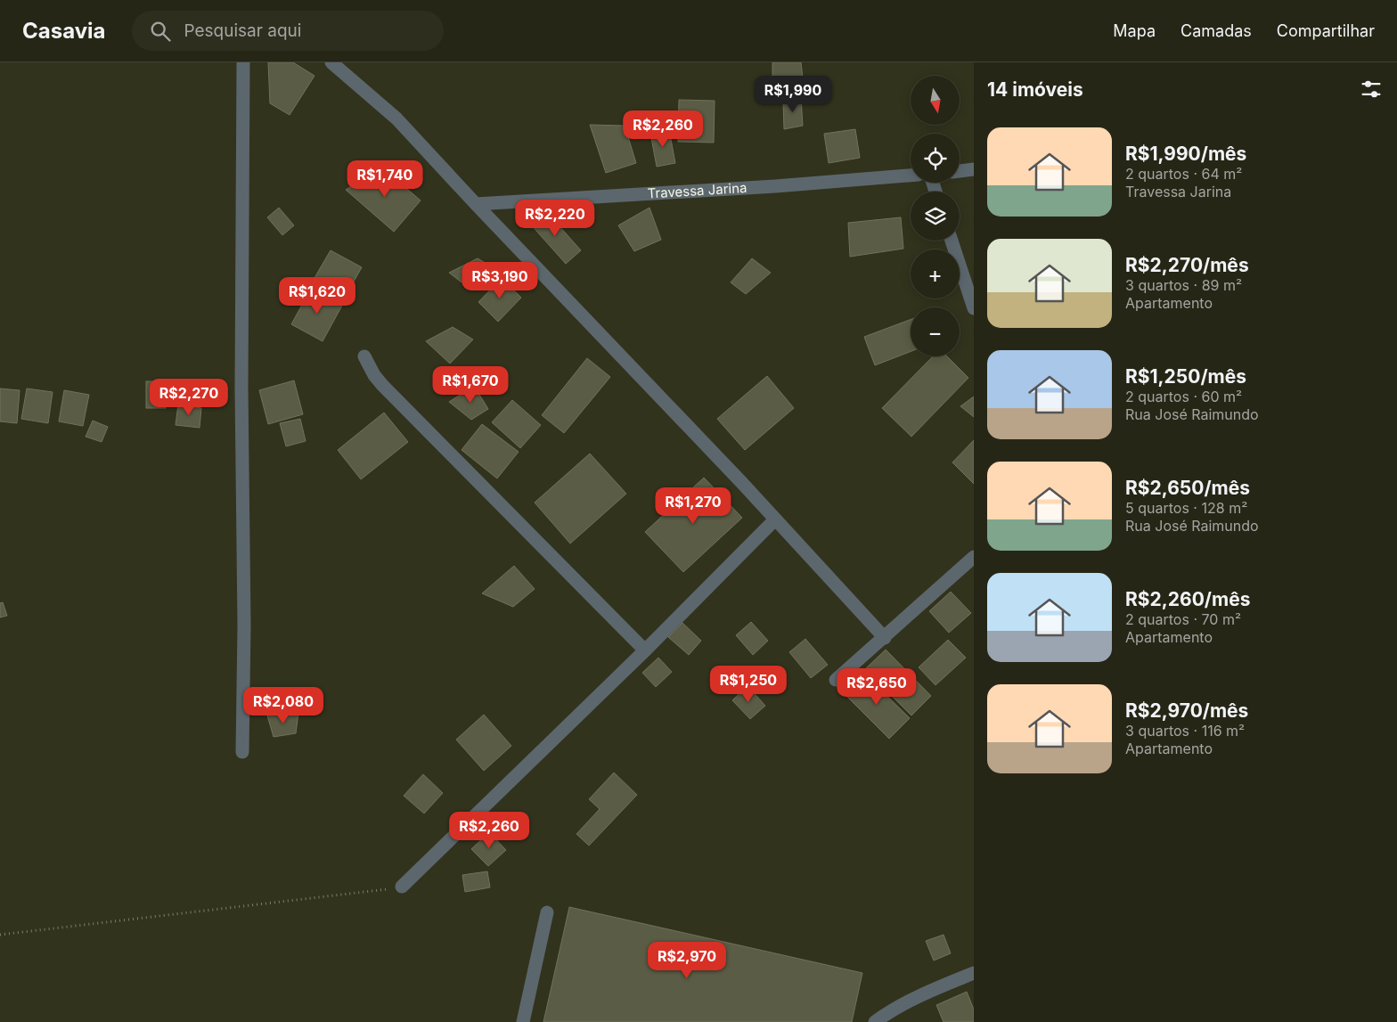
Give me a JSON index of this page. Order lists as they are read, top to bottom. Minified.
{"streets":{"street":["Travessa Jarina"]},"north":"bottom","page":{"header":"Casavia","search":"Pesquisar aqui","nav":["Mapa","Camadas","Compartilhar"],"heading":"14 imóveis","map_buttons":["+","−"],"price":["R$1,990","R$2,260","R$1,740","R$2,220","R$3,190","R$1,620","R$1,670","R$2,270","R$1,270","R$1,250","R$2,650","R$2,080","R$2,260","R$2,970"],"list":[{"name":"R$1,990/mês","note":"2 quartos · 64 m² · Travessa Jarina"},{"name":"R$2,270/mês","note":"3 quartos · 89 m² · Apartamento"},{"name":"R$1,250/mês","note":"2 quartos · 60 m² · Rua José Raimundo"},{"name":"R$2,650/mês","note":"5 quartos · 128 m² · Rua José Raimundo"},{"name":"R$2,260/mês","note":"2 quartos · 70 m² · Apartamento"},{"name":"R$2,970/mês","note":"3 quartos · 116 m² · Apartamento"}]}}
